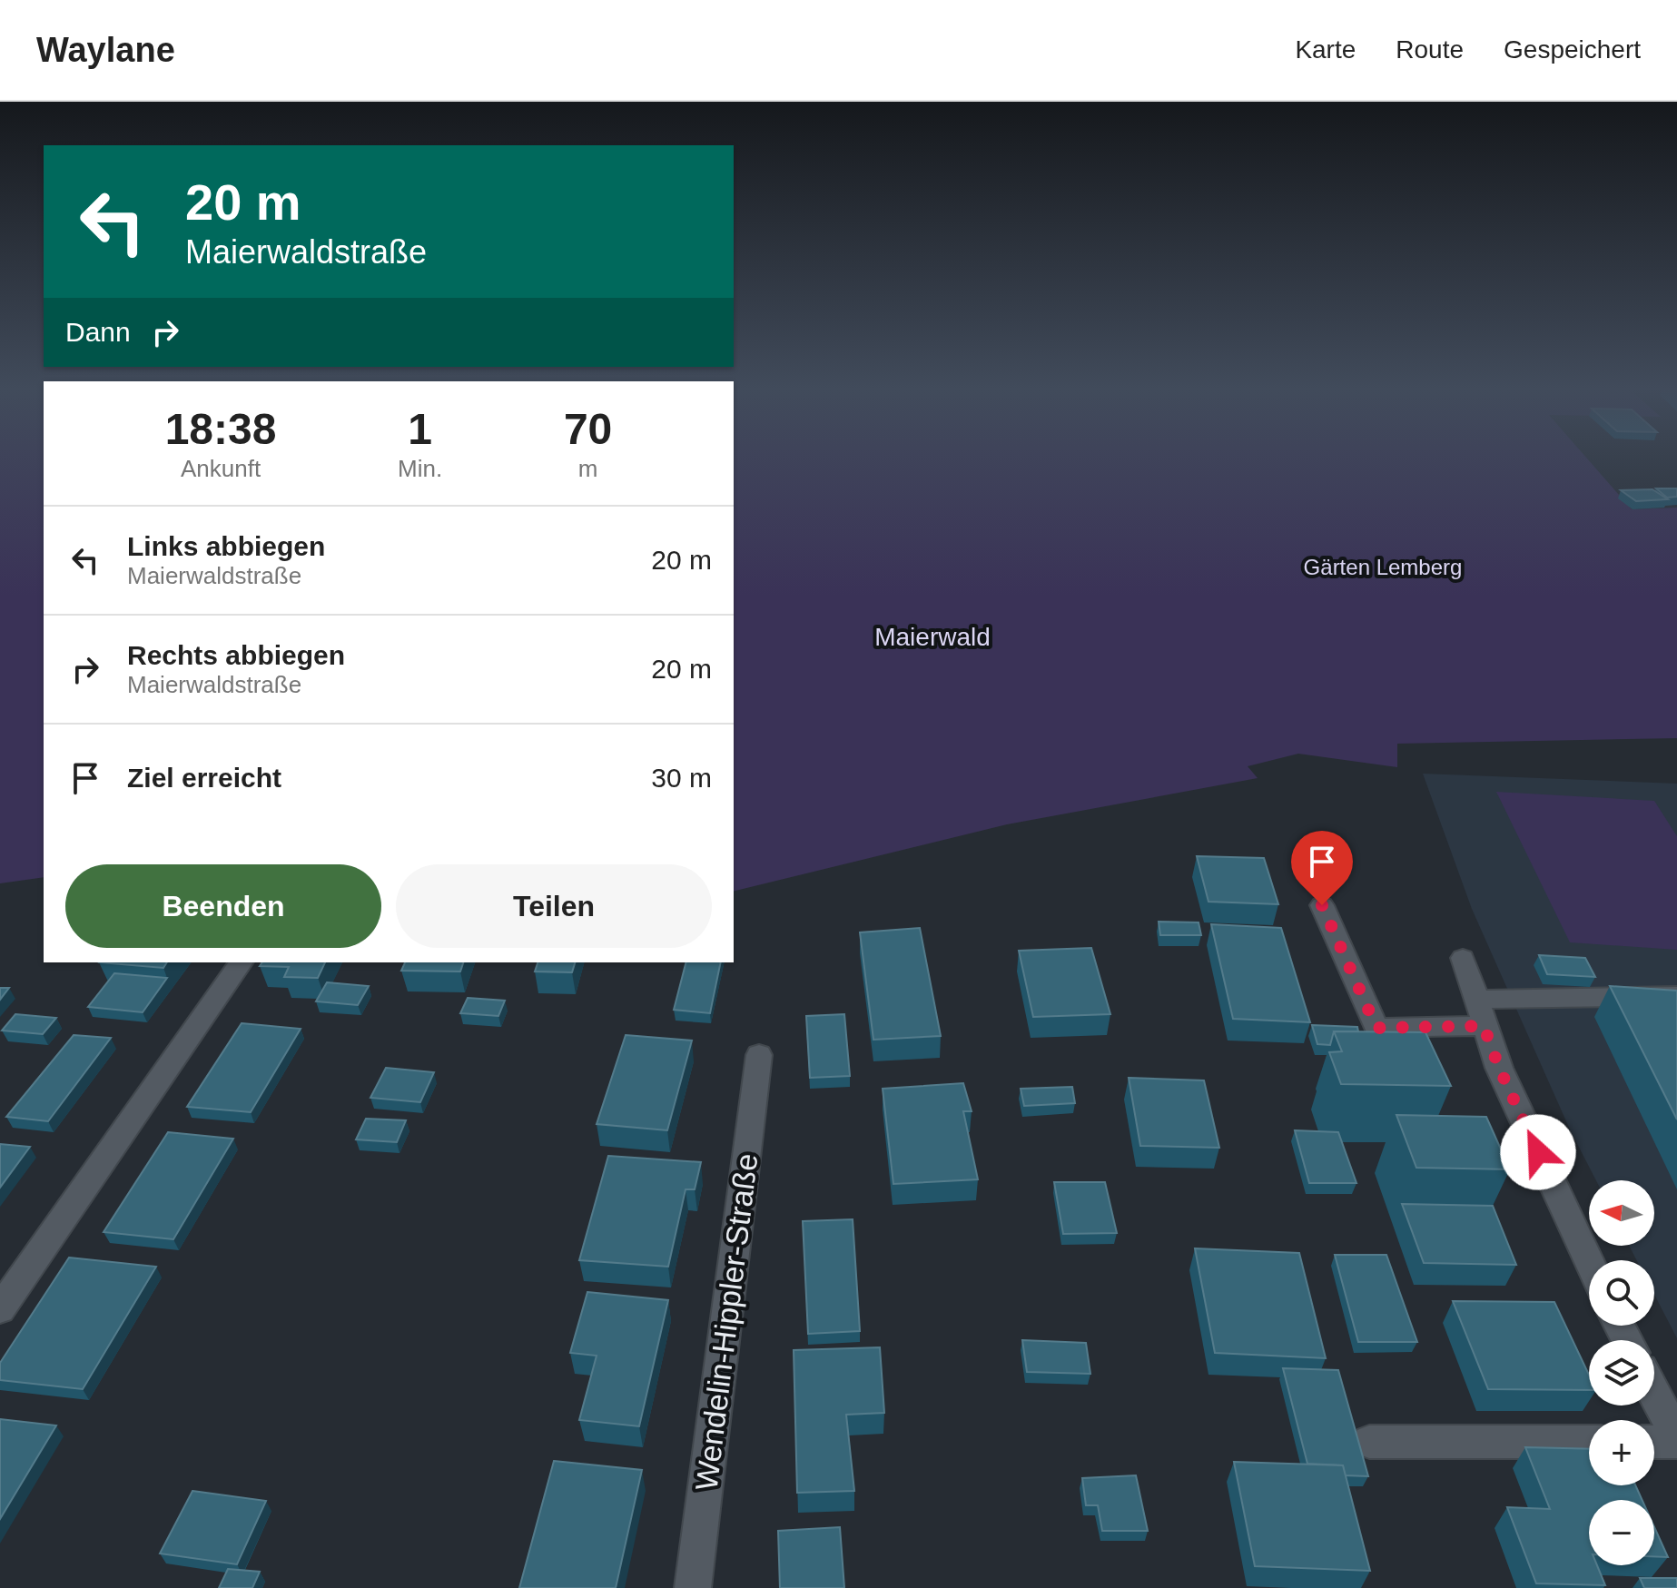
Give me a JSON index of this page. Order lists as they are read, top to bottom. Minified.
{"streets":{"street":["Wendelin-Hippler-Straße"]},"parks":["Gärten Lemberg","Maierwald"],"north":"left","page":{"header":"Waylane","nav":["Karte","Route","Gespeichert"],"turn":["20 m","Maierwaldstraße"],"then":"Dann","eta":["18:38","Ankunft","1","Min.","70","m"],"list":[{"name":"Links abbiegen","note":"Maierwaldstraße","value":"20 m"},{"name":"Rechts abbiegen","note":"Maierwaldstraße","value":"20 m"},{"name":"Ziel erreicht","value":"30 m"}],"buttons":["Beenden","Teilen"],"map_buttons":["+","−"]}}
